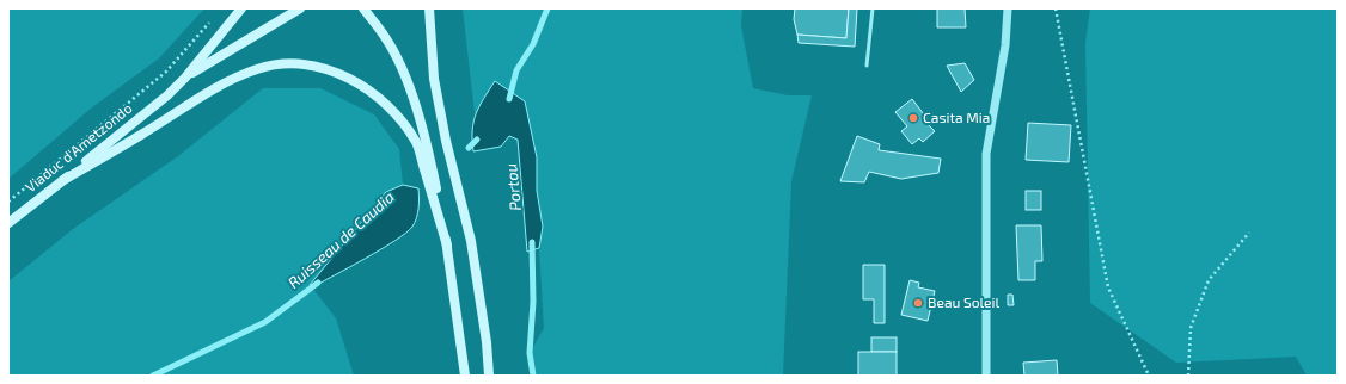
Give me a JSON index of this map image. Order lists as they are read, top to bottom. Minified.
{"streets":{"main road":["Viaduc d'Ametzondo"]},"water":["Portou","Ruisseau de Caudia"],"places":["Casita Mia","Beau Soleil"]}
